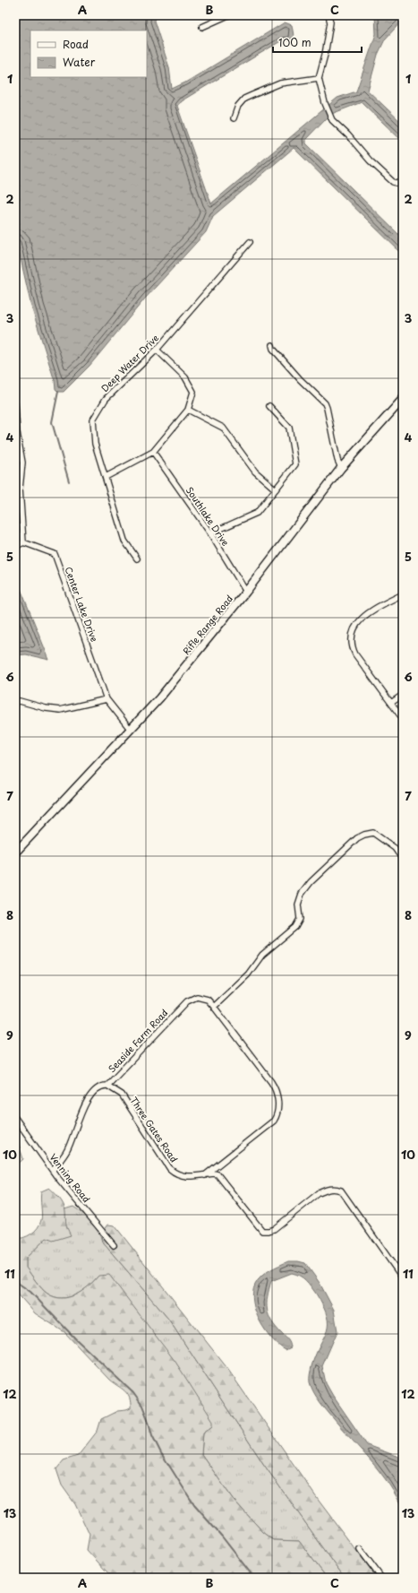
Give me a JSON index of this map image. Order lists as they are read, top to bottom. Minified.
{"streets":{"main road":["Rifle Range Road"],"street":["Deep Water Drive","Southlake Drive","Center Lake Drive","Seaside Farm Road","Three Gates Road","Venning Road"]},"crossings":[["Southlake Drive","Rifle Range Road"],["Center Lake Drive","Rifle Range Road"],["Seaside Farm Road","Three Gates Road"],["Seaside Farm Road","Venning Road"]],"legend":["Road","Water"],"scale_bar":"100 m","grid":{"columns":["A","B","C"],"rows":["1","2","3","4","5","6","7","8","9","10","11","12","13"]}}
